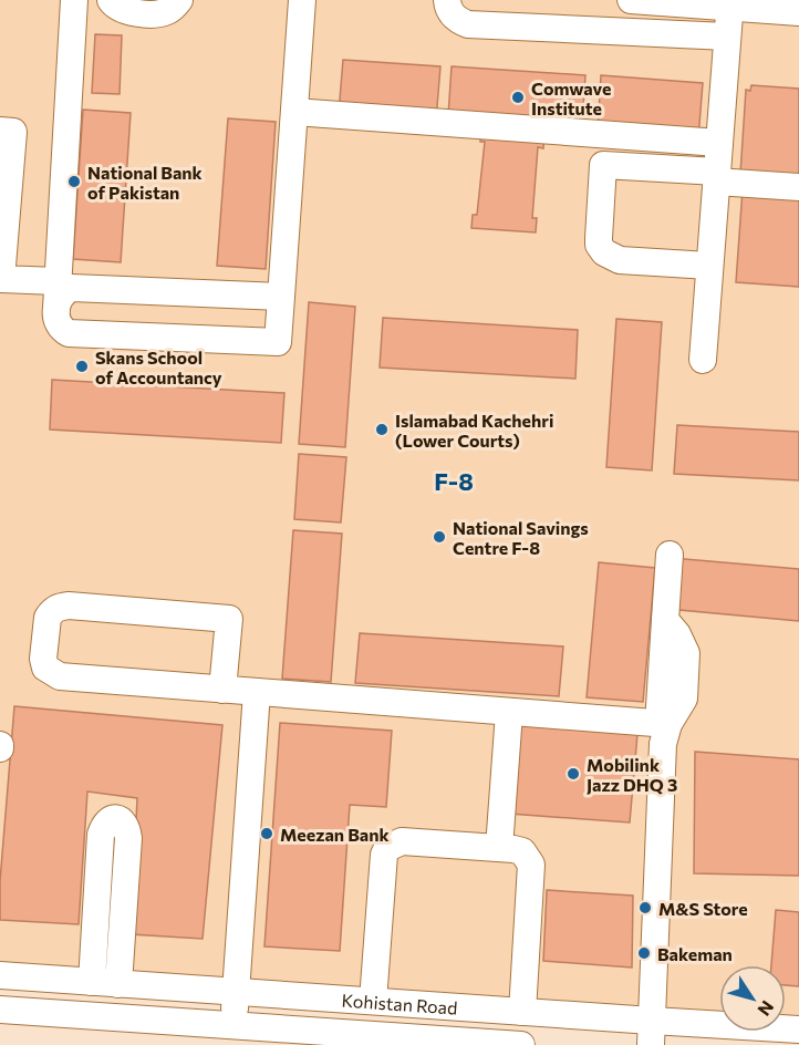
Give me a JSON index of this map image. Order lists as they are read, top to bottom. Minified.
{"streets":{"street":["Kohistan Road"]},"districts":["F-8"],"places":["Comwave Institute","National Bank of Pakistan","Skans School of Accountancy","Islamabad Kachehri (Lower Courts)","National Savings Centre F-8","Mobilink Jazz DHQ 3","Meezan Bank","M&S Store","Bakeman"],"north":"bottom right"}
